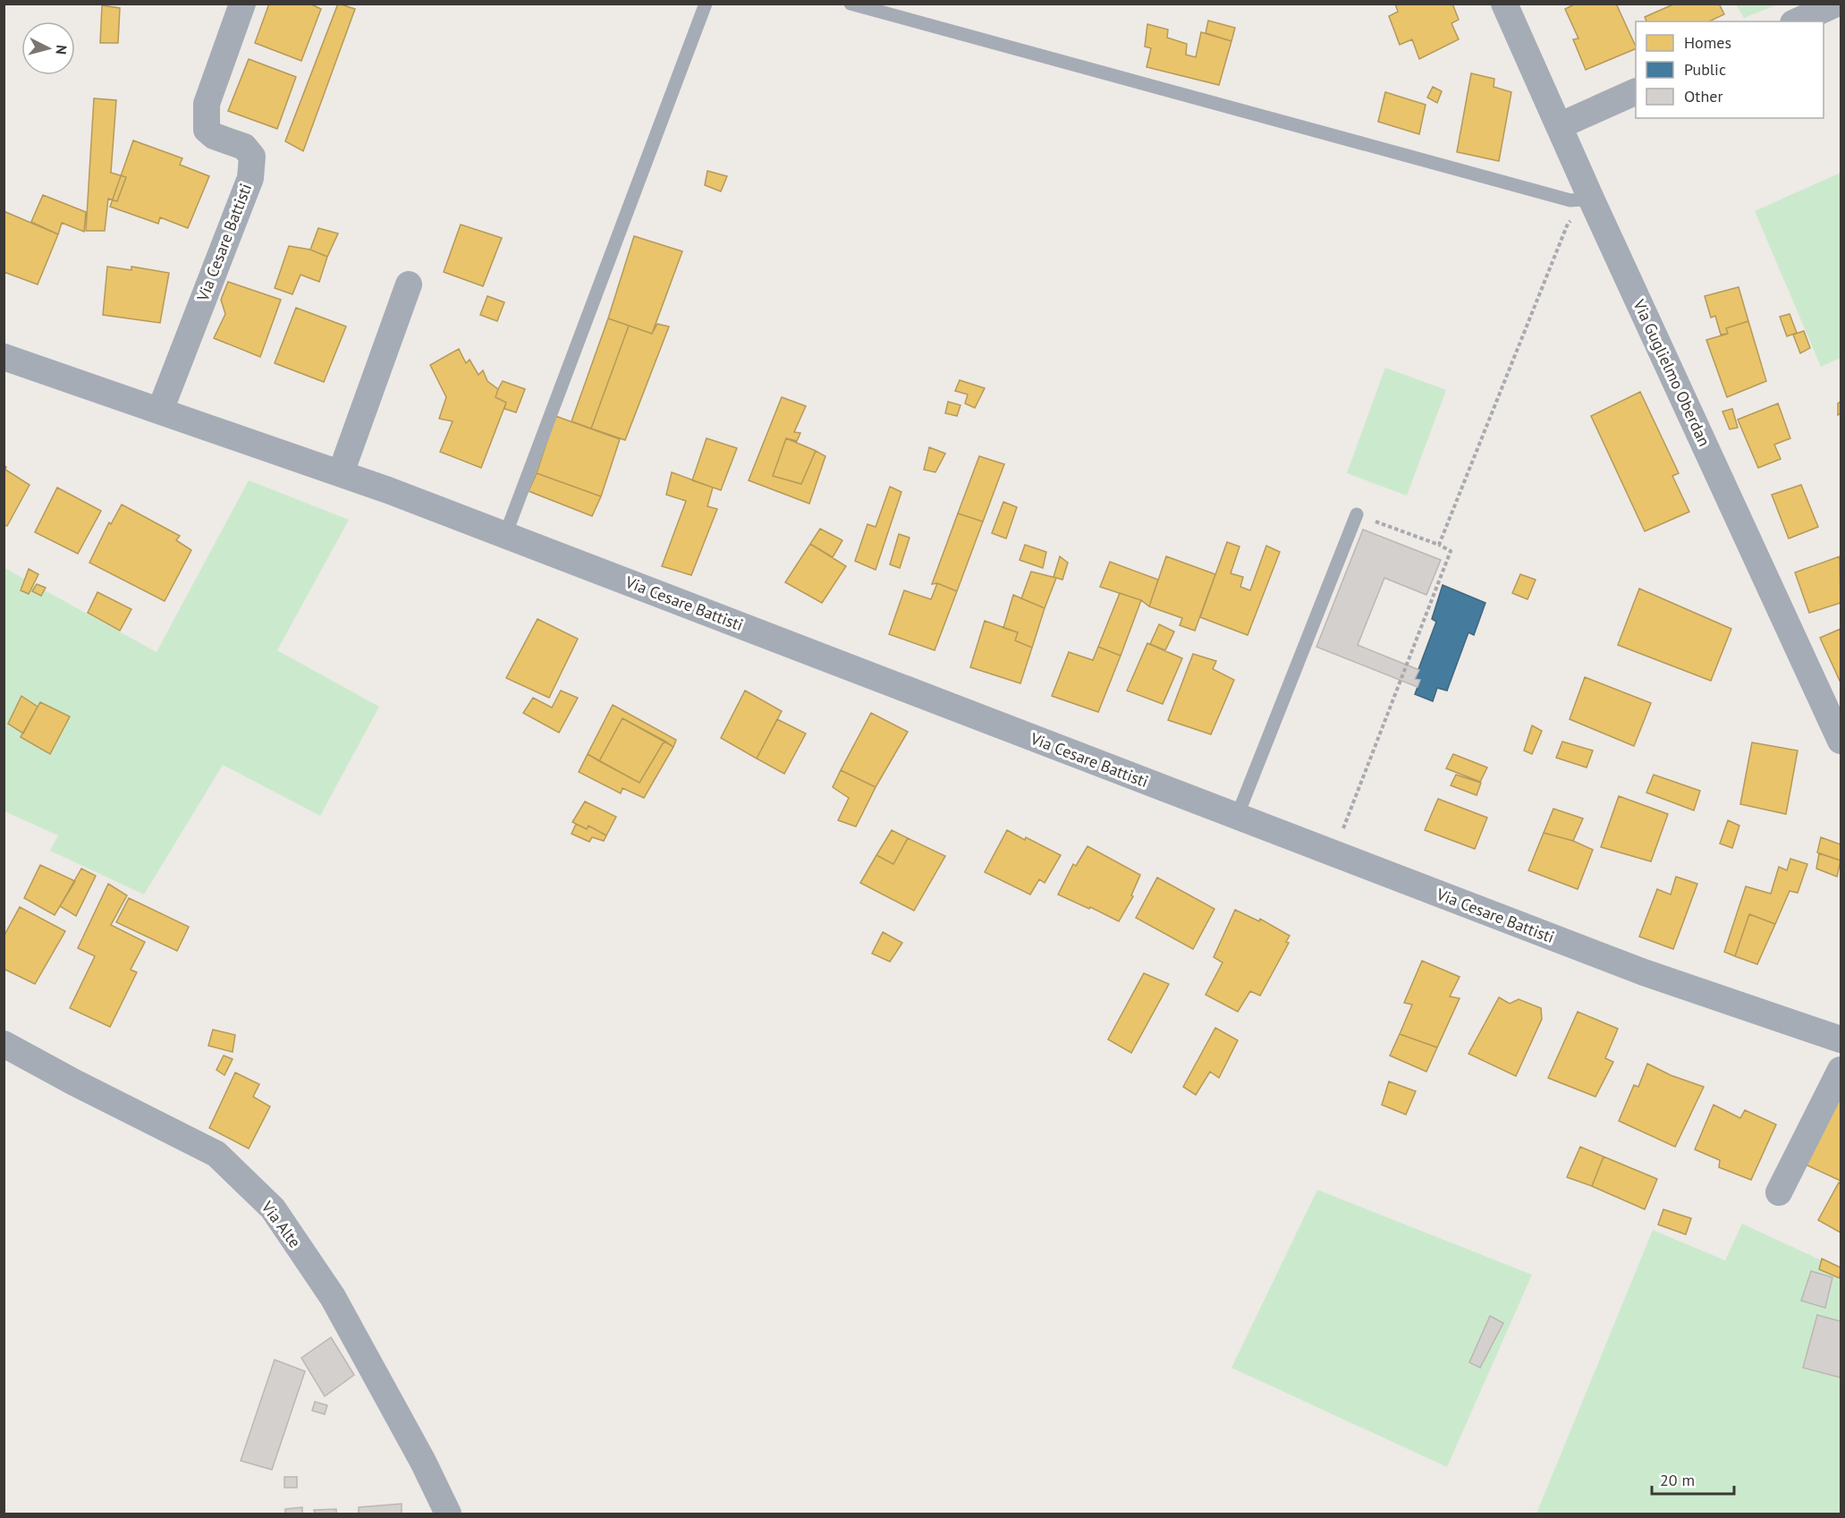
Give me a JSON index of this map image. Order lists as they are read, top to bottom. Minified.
{"streets":{"street":["Via Cesare Battisti","Via Guglielmo Oberdan","Via Alte"]},"legend":["Homes","Public","Other"],"scale_bar":"20 m","north":"right"}
